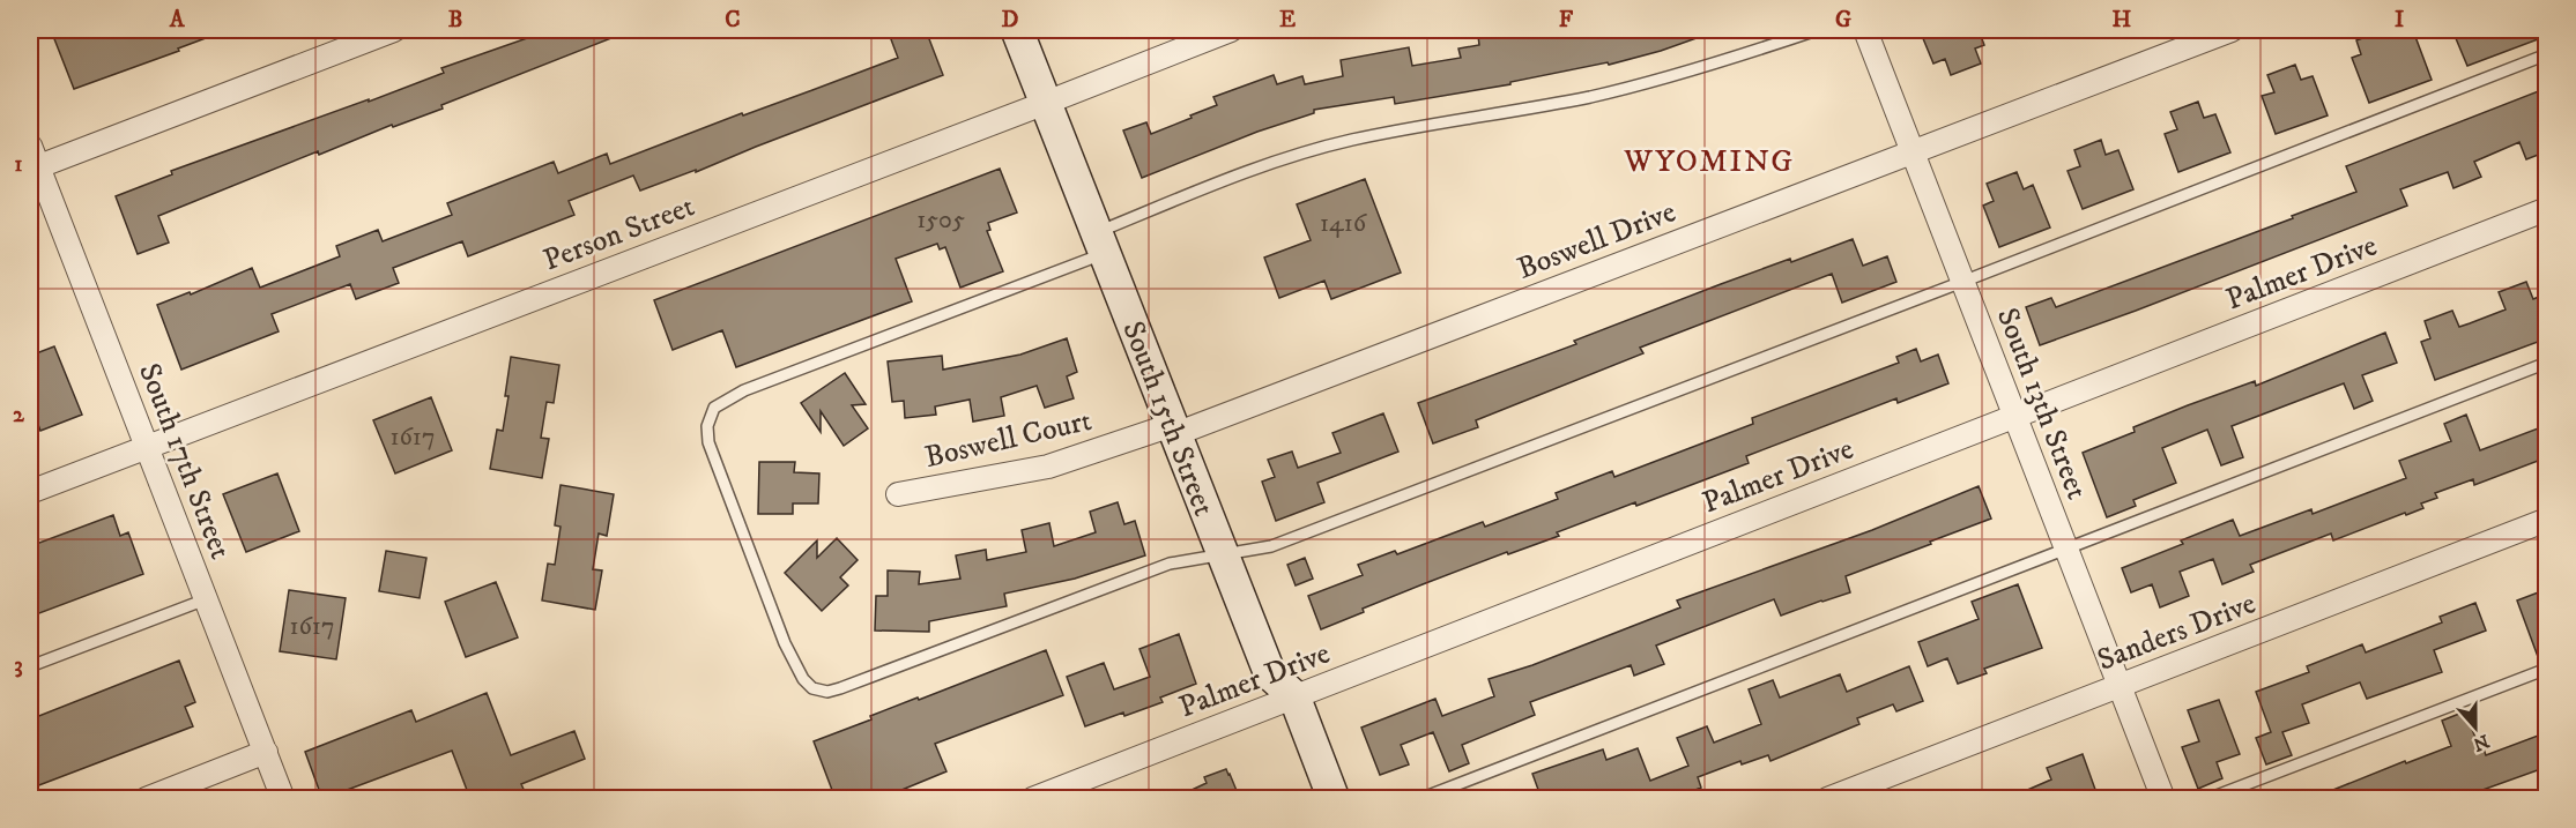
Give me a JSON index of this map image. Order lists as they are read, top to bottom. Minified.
{"streets":{"main road":["South 15th Street"],"street":["Person Street","Boswell Drive","Palmer Drive","South 13th Street","Boswell Court","South 17th Street","Sanders Drive"]},"crossings":[["Person Street","South 15th Street"],["Person Street","South 17th Street"],["Boswell Drive","South 13th Street"],["Boswell Drive","South 15th Street"],["Boswell Drive","Boswell Court"],["Palmer Drive","South 13th Street"],["Palmer Drive","South 15th Street"],["South 13th Street","Sanders Drive"],["South 15th Street","Boswell Court"]],"districts":["WYOMING"],"house_numbers":["1505","1416","1617","1617"],"north":"bottom","grid":{"columns":["A","B","C","D","E","F","G","H","I"],"rows":["1","2","3"]}}
